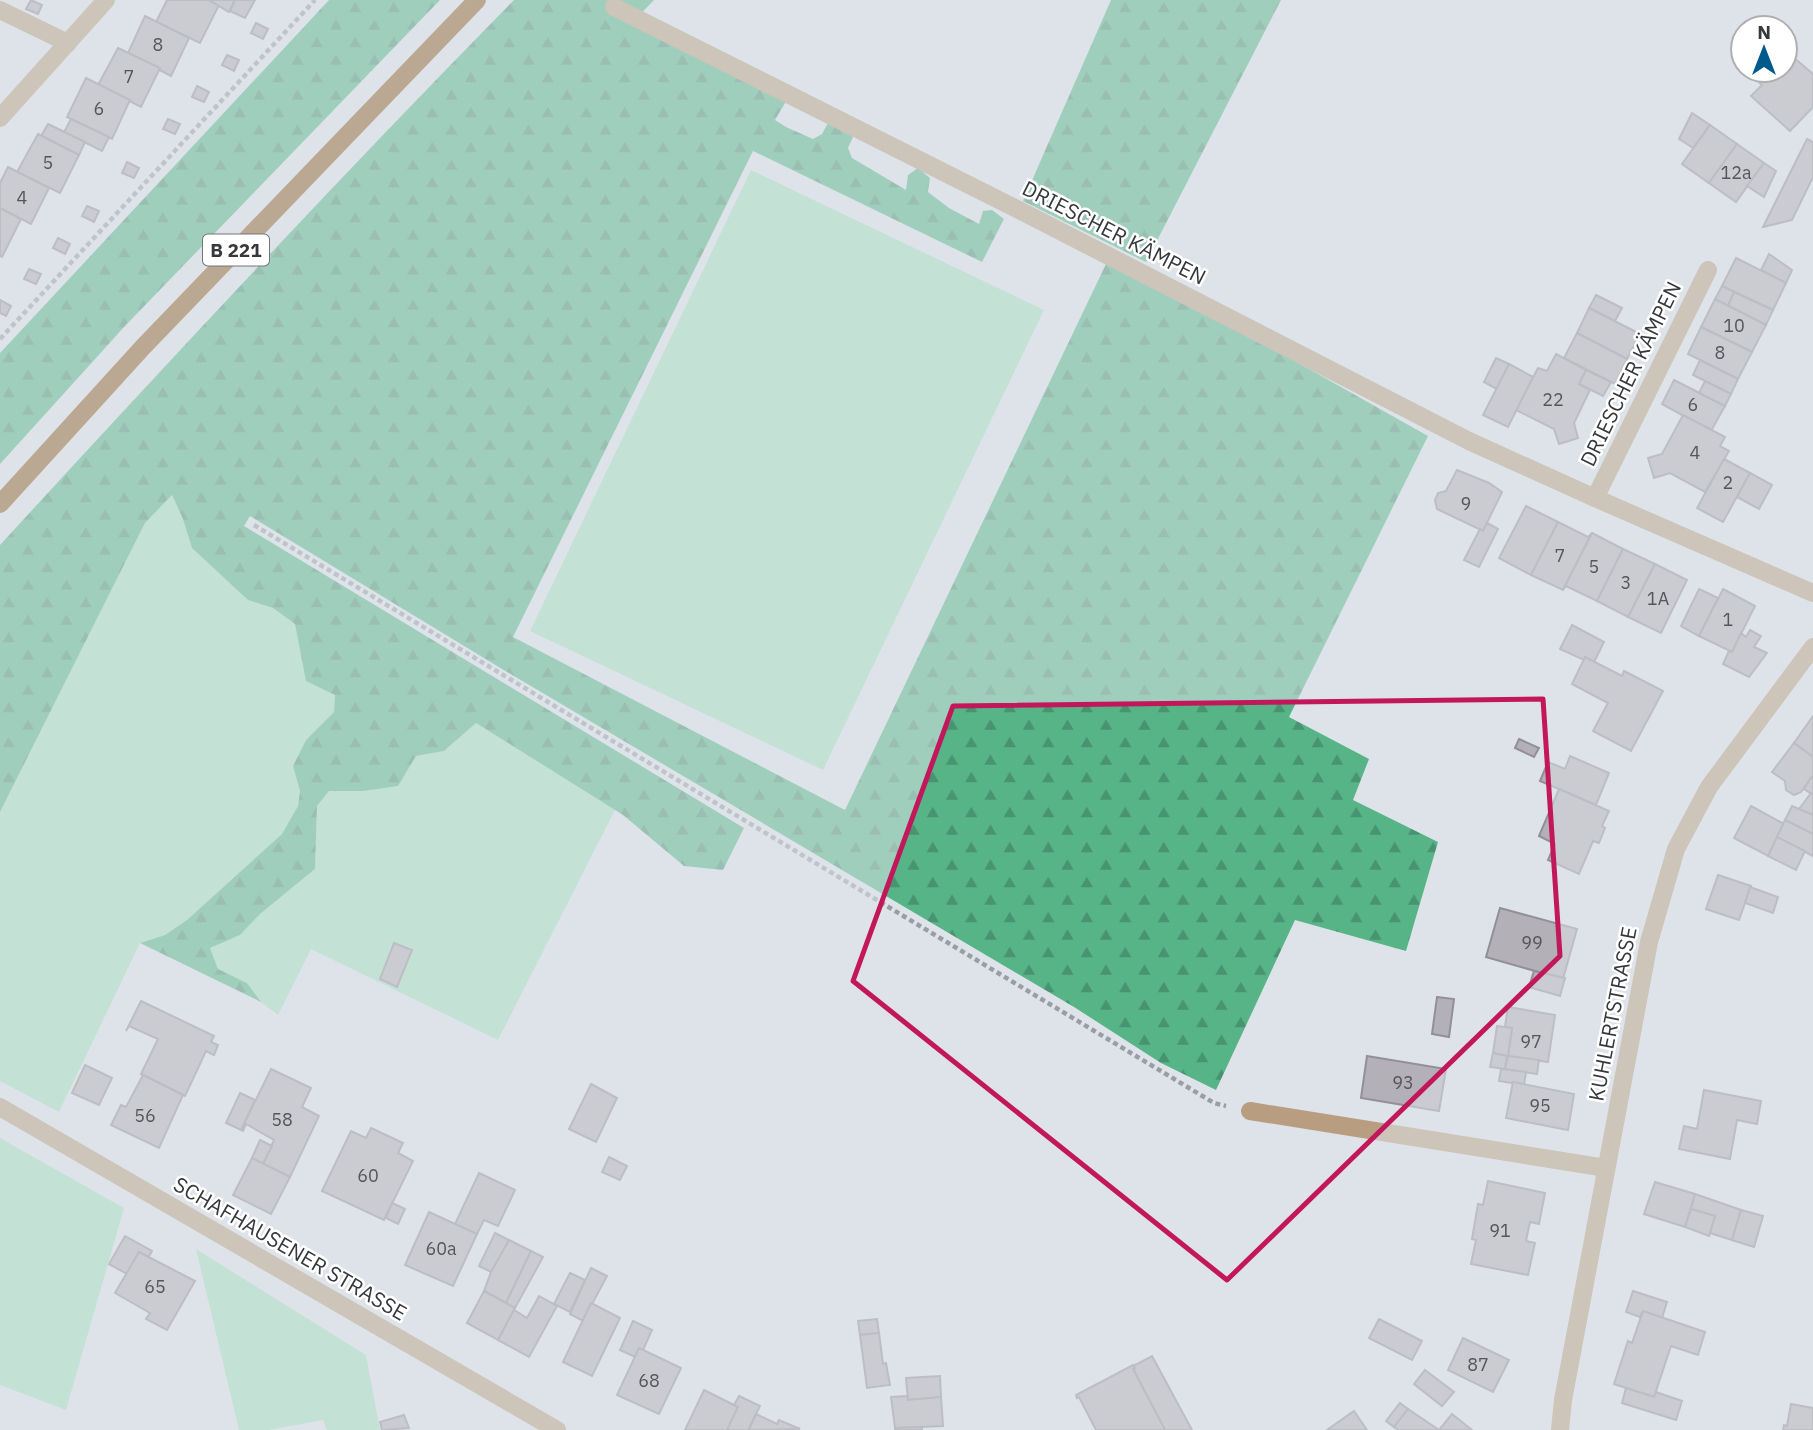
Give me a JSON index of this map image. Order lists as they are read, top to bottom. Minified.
{"streets":{"main road":["B 221"],"street":["DRIESCHER KÄMPEN","KUHLERTSTRASSE","SCHAFHAUSENER STRASSE"]},"house_numbers":["8","7","6","5","12a","4","10","8","22","6","4","2","9","7","5","3","1A","1","99","97","93","95","56","58","60","91","60a","65","87","68"],"north":"top"}
